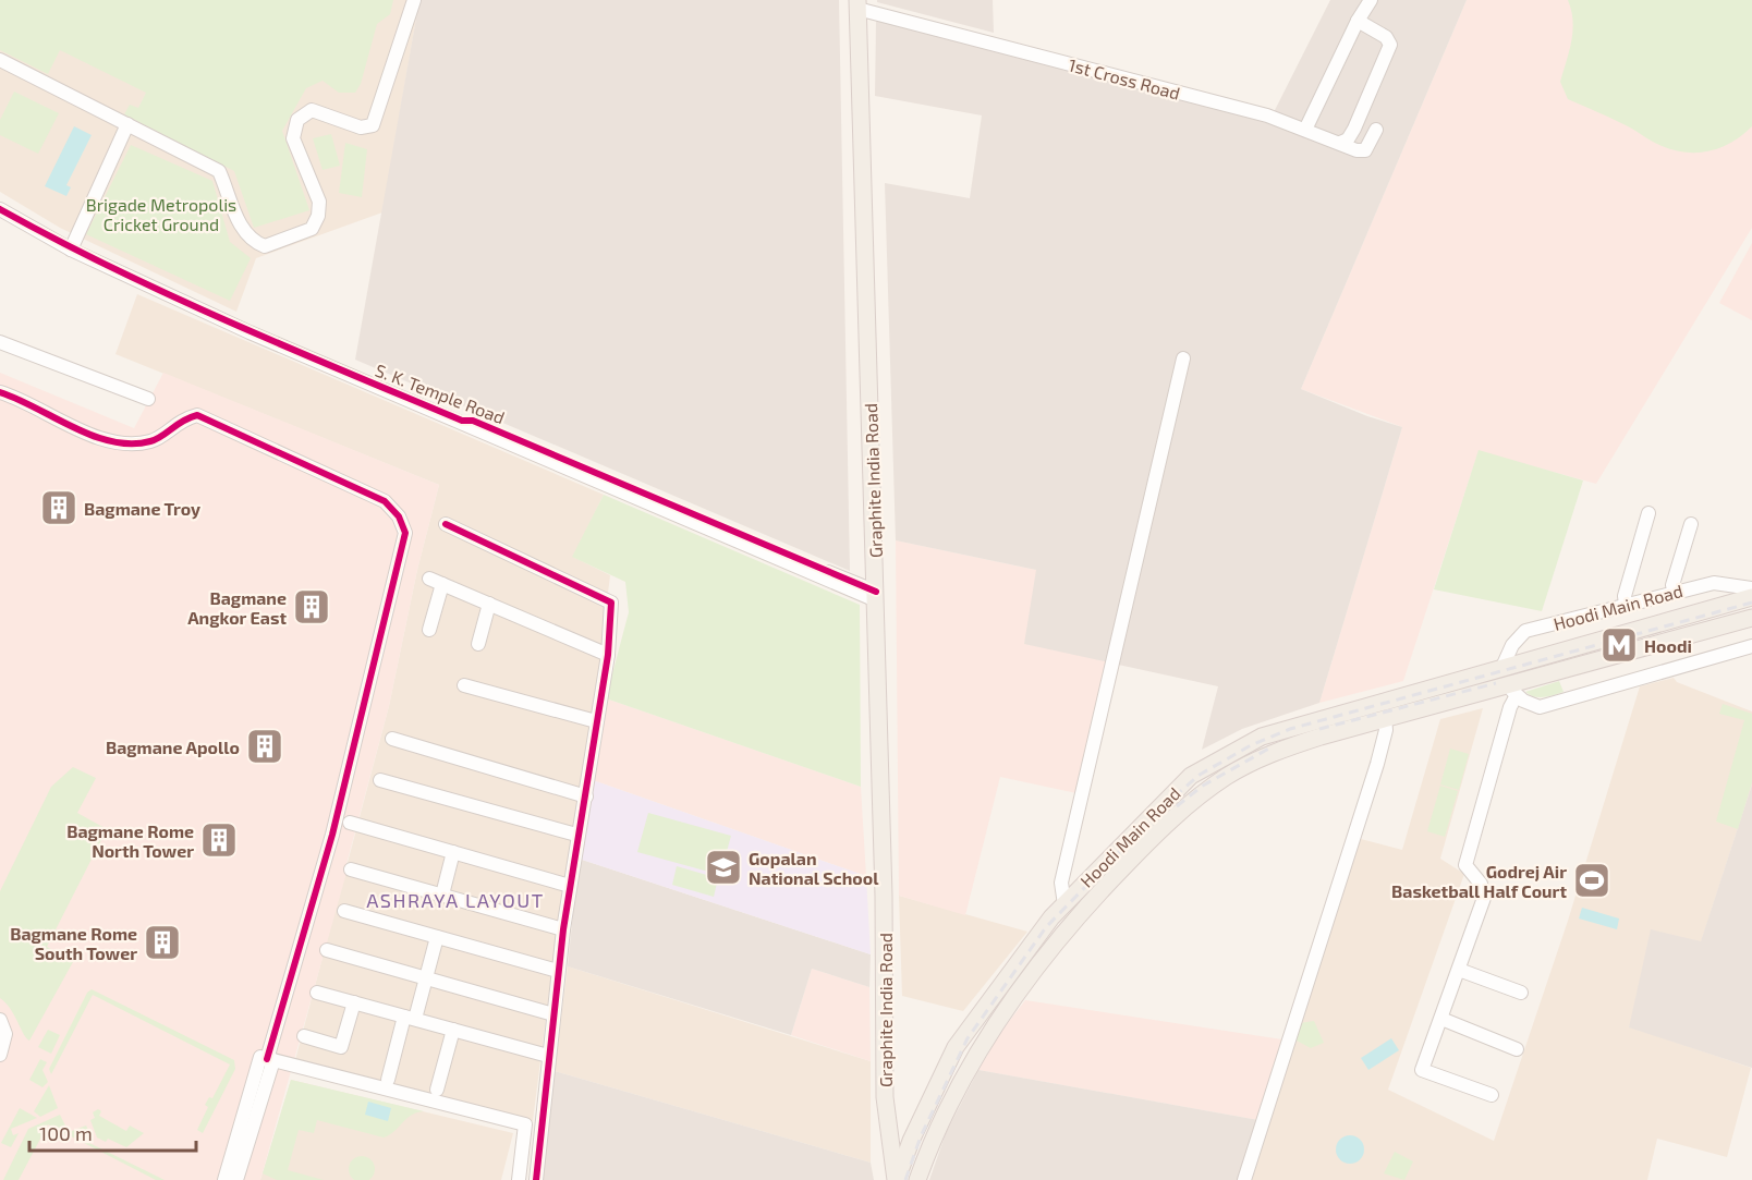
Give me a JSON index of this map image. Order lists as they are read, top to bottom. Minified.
{"streets":{"main road":["Graphite India Road","Hoodi Main Road"],"street":["1st Cross Road","S. K. Temple Road"]},"crossings":[["1st Cross Road","Graphite India Road"],["S. K. Temple Road","Graphite India Road"],["Graphite India Road","Hoodi Main Road"]],"districts":["ASHRAYA LAYOUT"],"parks":["Brigade Metropolis Cricket Ground"],"places":{"building":["Bagmane Troy","Bagmane Angkor East","Bagmane Apollo","Bagmane Rome North Tower","Bagmane Rome South Tower"],"metro station":["Hoodi"],"school or university":["Gopalan National School"],"sports":["Godrej Air Basketball Half Court"]},"scale_bar":"100 m"}
